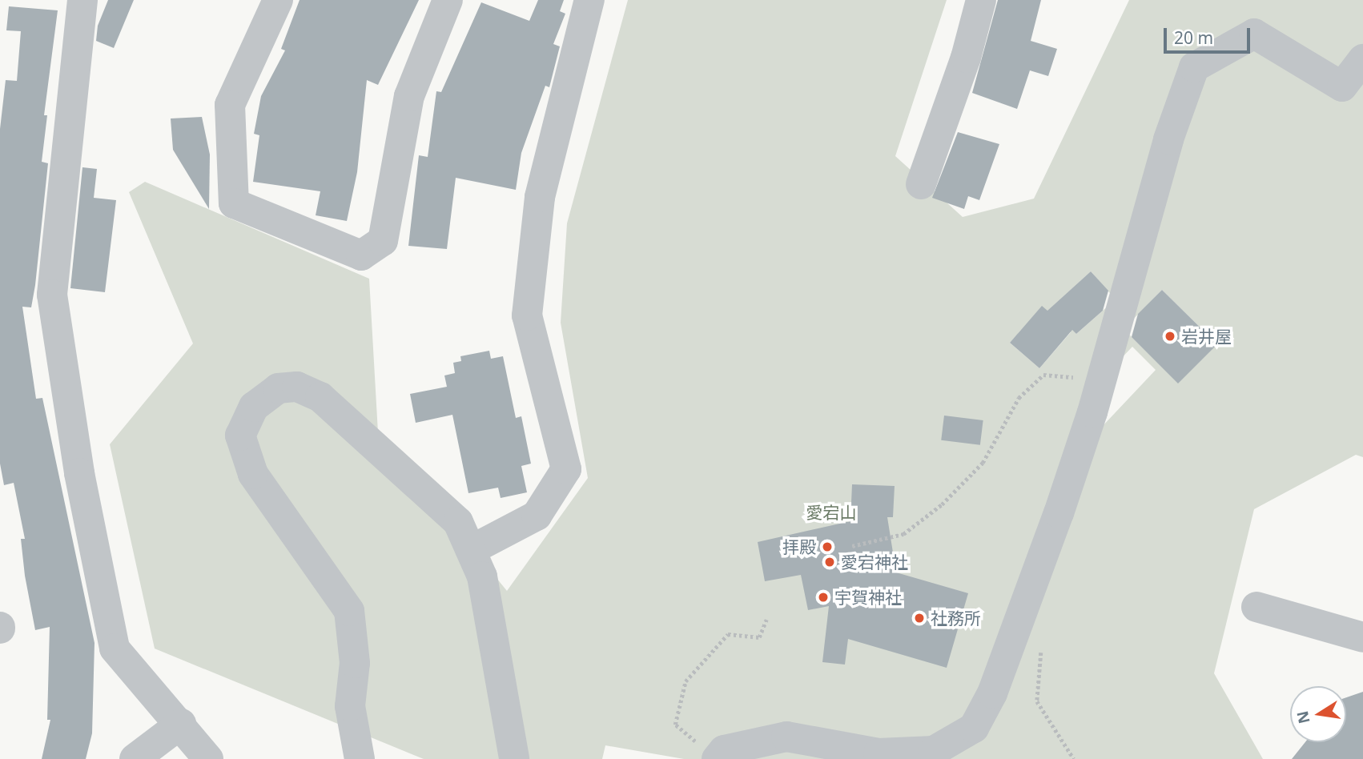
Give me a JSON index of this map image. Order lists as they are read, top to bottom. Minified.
{"parks":["愛宕山"],"places":["岩井屋","拝殿","愛宕神社","宇賀神社","社務所"],"scale_bar":"20 m","north":"left"}
